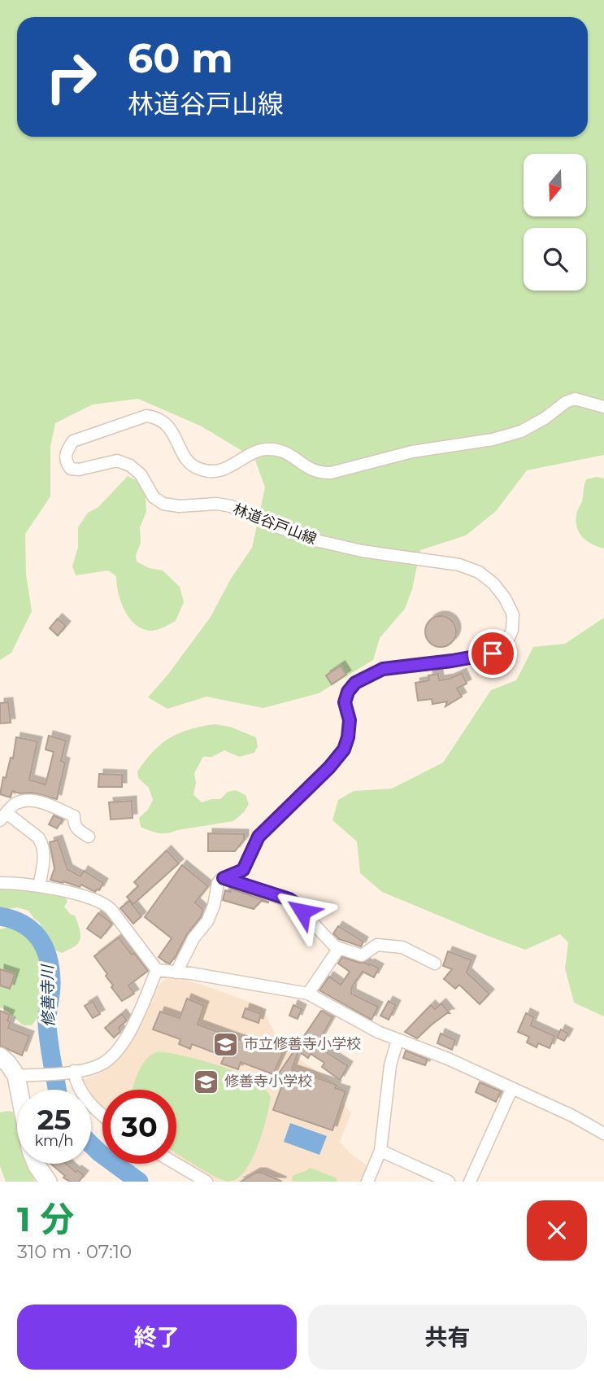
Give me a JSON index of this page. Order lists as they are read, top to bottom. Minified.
{"streets":{"street":["林道谷戸山線"]},"water":["修善寺川"],"places":{"school or university":["市立修善寺小学校","修善寺小学校"]},"north":"bottom","page":{"turn":["60 m","林道谷戸山線"],"speed":"25 km/h","limit":"30","heading":["1 分","310 m · 07:10"],"buttons":["終了","共有"]}}
